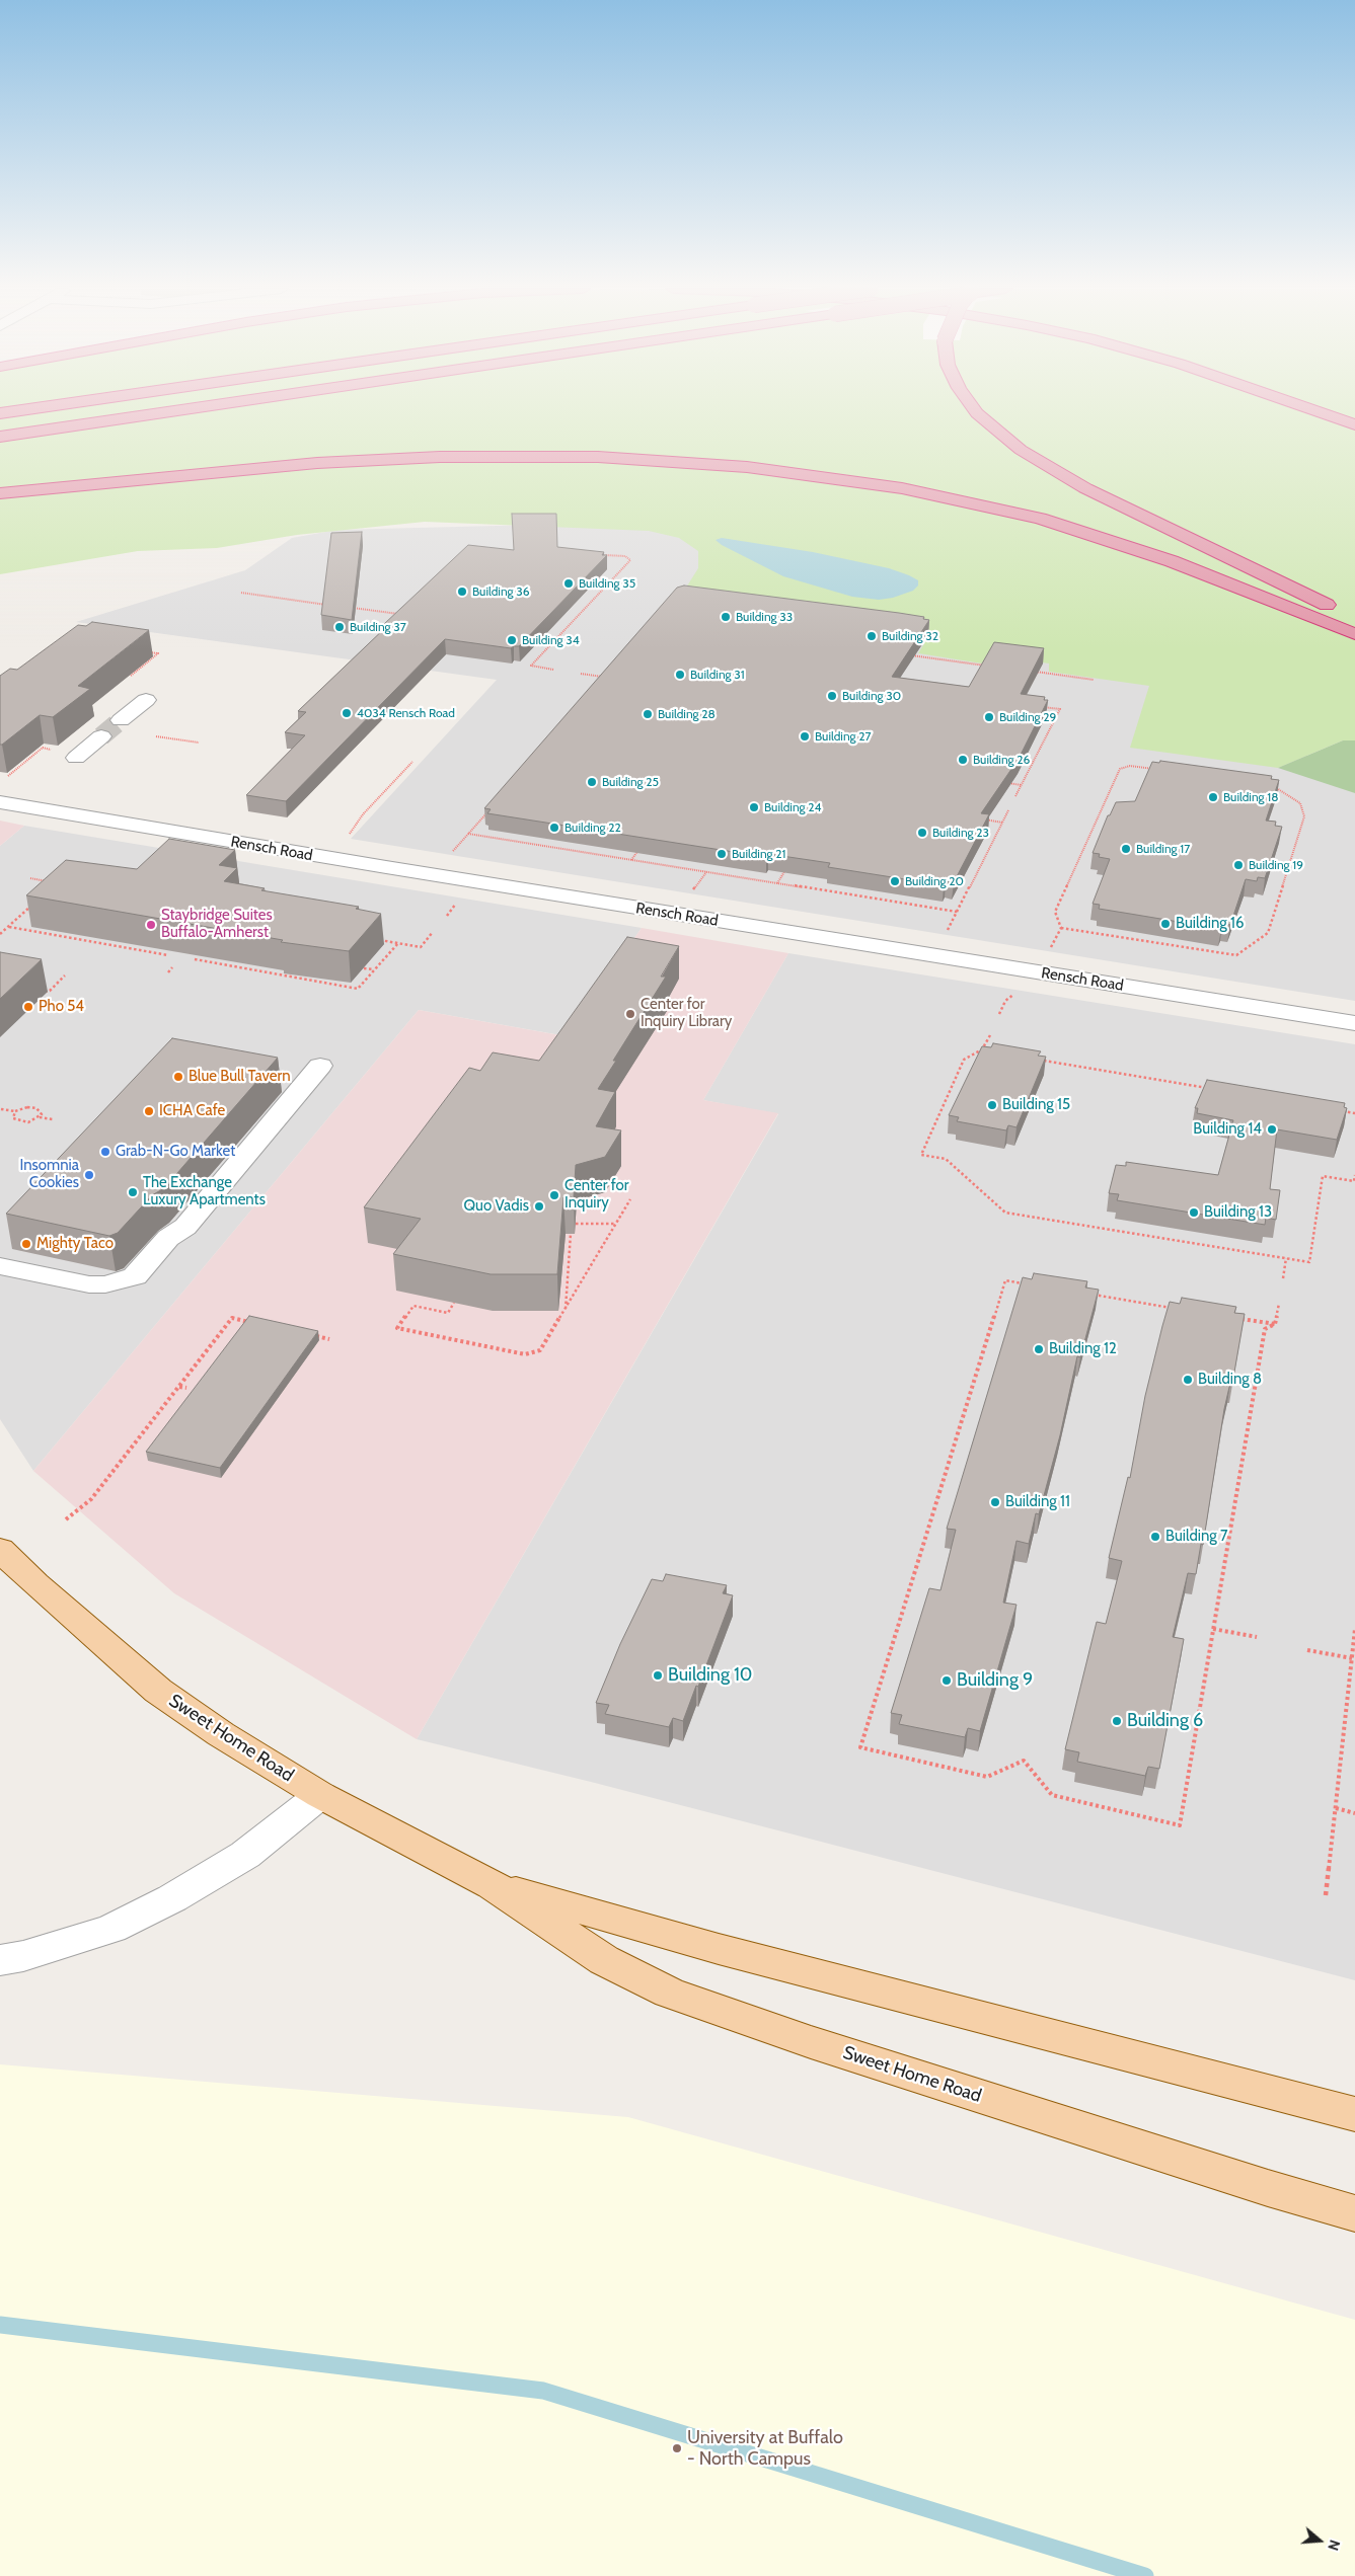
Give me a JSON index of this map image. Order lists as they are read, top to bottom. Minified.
{"streets":{"main road":["Sweet Home Road"],"street":["Rensch Road"]},"places":["Building 35","Building 36","Building 33","Building 37","Building 32","Building 34","Building 31","Building 30","4034 Rensch Road","Building 28","Building 29","Building 27","Building 26","Building 25","Building 18","Building 24","Building 22","Building 23","Building 17","Building 21","Building 19","Building 20","Building 16","Staybridge Suites Buffalo-Amherst","Pho 54","Center for Inquiry Library","Blue Bull Tavern","Building 15","ICHA Cafe","Building 14","Grab-N-Go Market","Insomnia Cookies","The Exchange Luxury Apartments","Center for Inquiry","Quo Vadis","Building 13","Mighty Taco","Building 12","Building 8","Building 11","Building 7","Building 10","Building 9","Building 6","University at Buffalo - North Campus"],"north":"right"}
